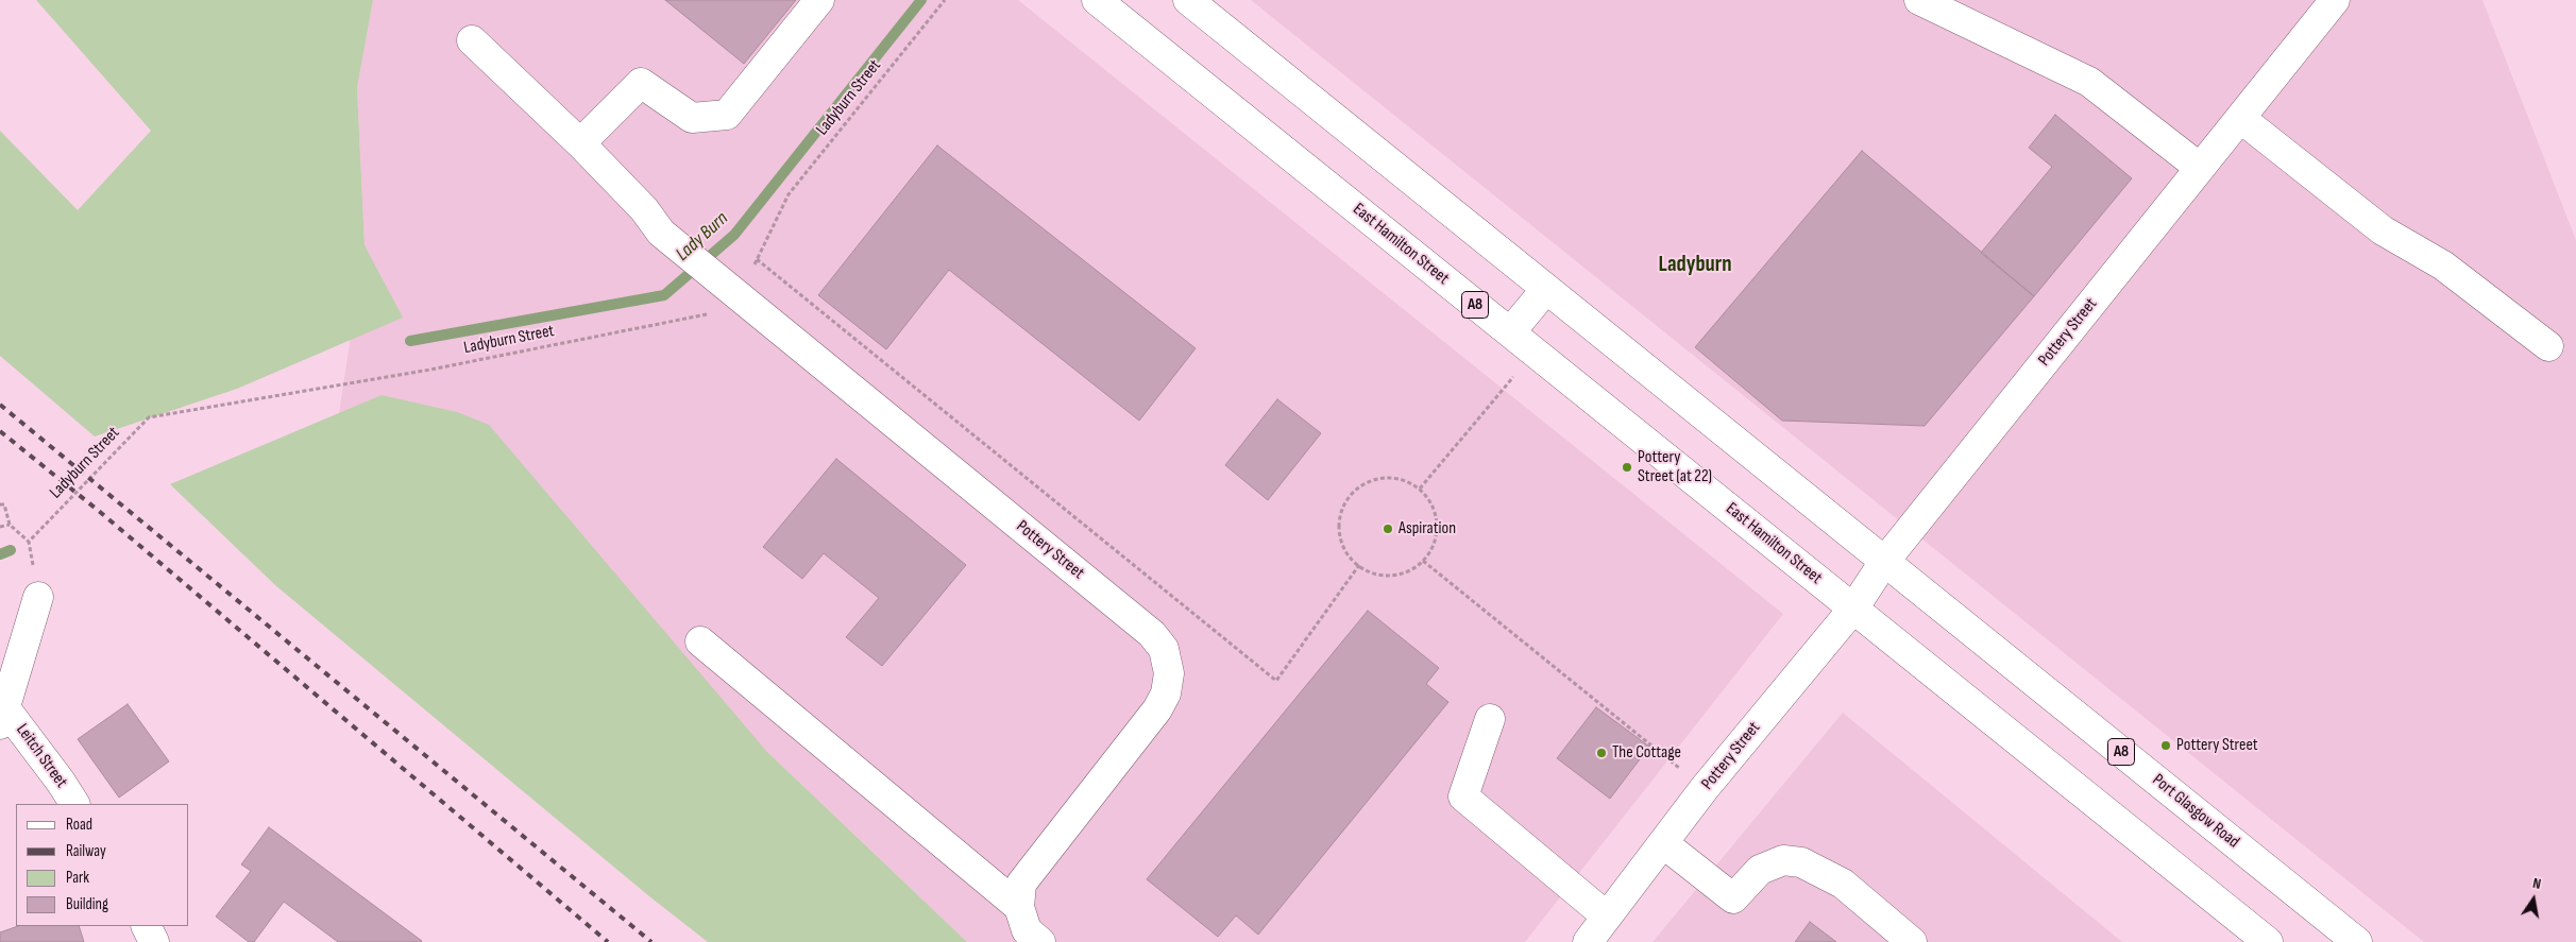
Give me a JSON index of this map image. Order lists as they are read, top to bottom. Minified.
{"streets":{"main road":["East Hamilton Street","A8","Pottery Street","Leitch Street","Port Glasgow Road"],"path":["Ladyburn Street"]},"crossings":[["Ladyburn Street","Pottery Street"],["East Hamilton Street","A8"],["East Hamilton Street","Pottery Street"],["A8","Pottery Street"],["A8","Port Glasgow Road"],["Pottery Street","Port Glasgow Road"]],"districts":["Ladyburn"],"water":["Lady Burn"],"places":["Pottery Street (at 22)","Aspiration","Pottery Street","The Cottage"],"legend":["Road","Railway","Park","Building"],"north":"top"}
